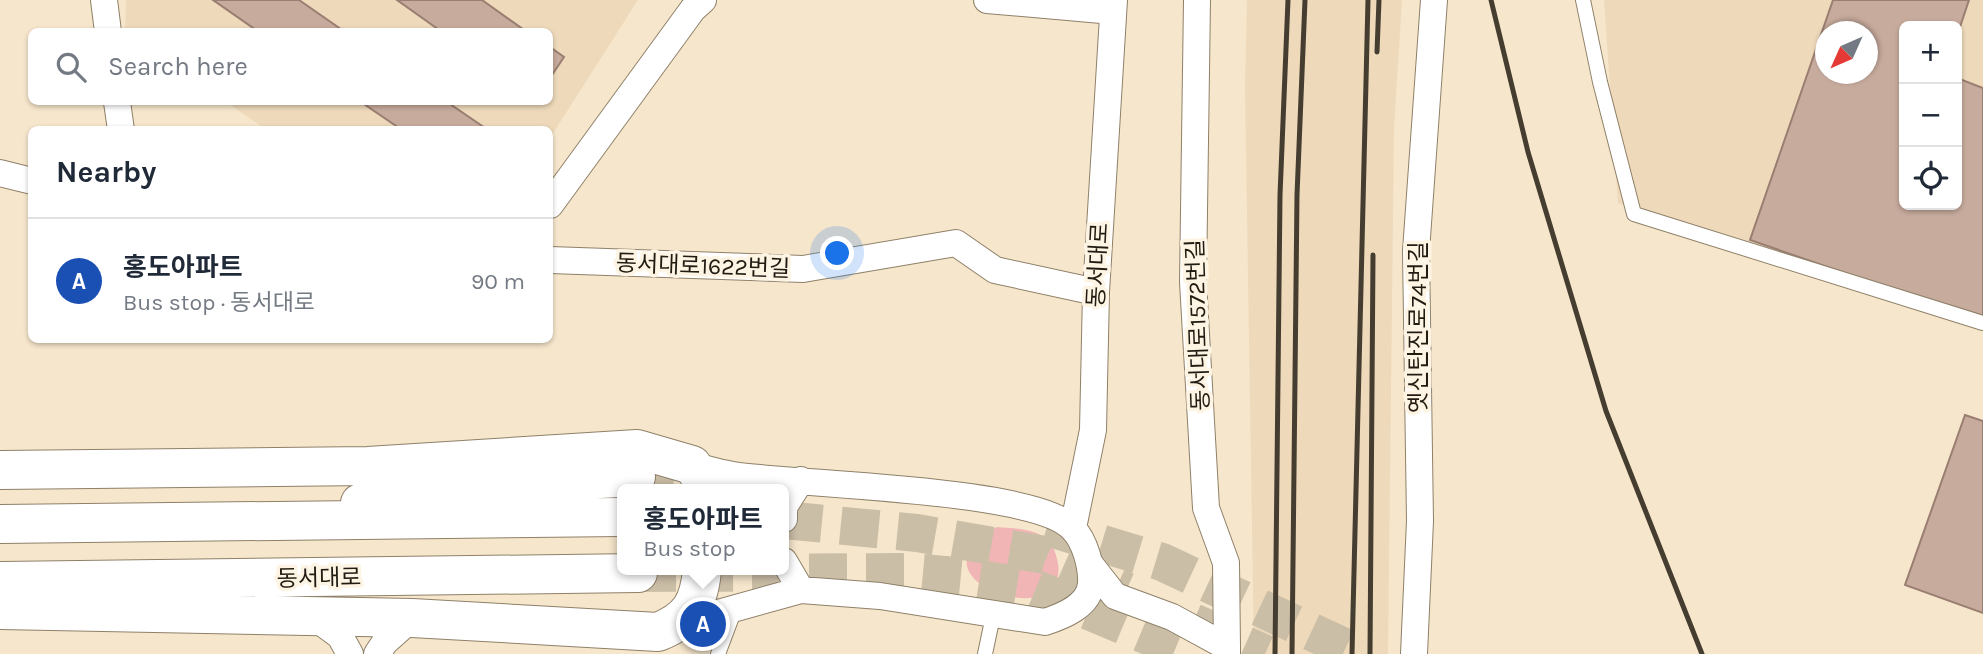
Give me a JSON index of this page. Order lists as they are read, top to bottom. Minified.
{"streets":{"main road":["동서대로"],"street":["동서대로1622번길","동서대로1572번길","옛신탄진로74번길"]},"crossings":[["동서대로","동서대로1622번길"]],"north":"bottom left","page":{"map_buttons":["+","−"],"search":"Search here","heading":"Nearby","list":[{"mark":"A","name":"홍도아파트","note":"Bus stop · 동서대로","value":"90 m"}],"popup":["홍도아파트","Bus stop"],"pins":"A"}}
